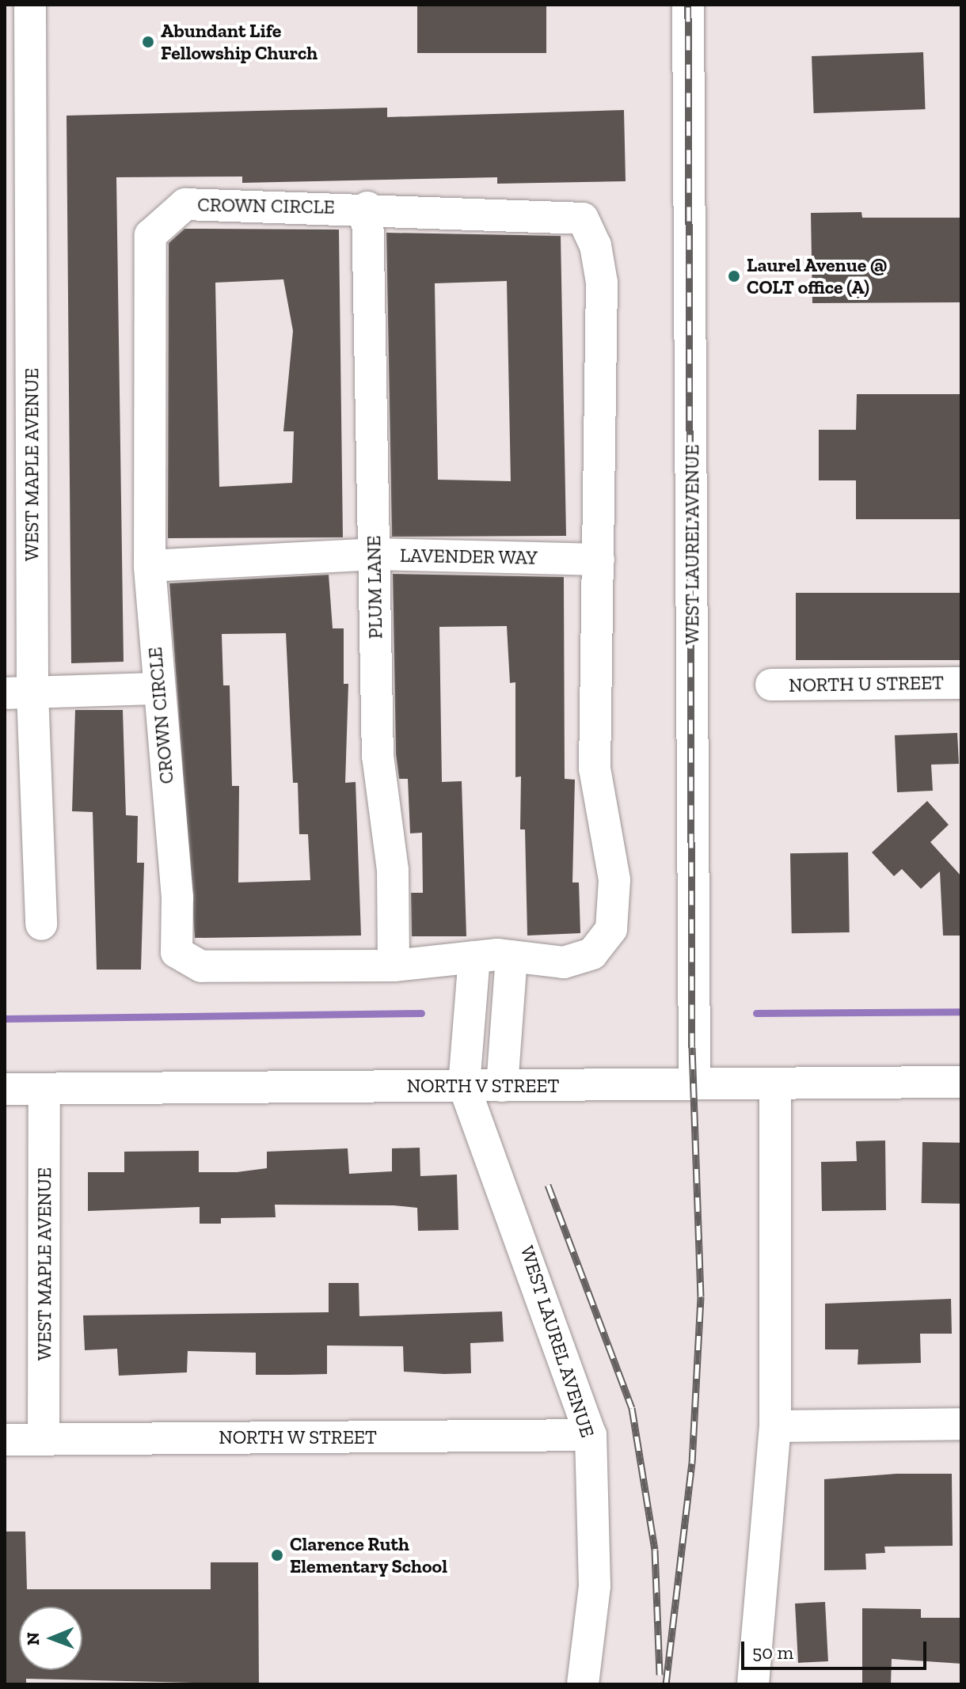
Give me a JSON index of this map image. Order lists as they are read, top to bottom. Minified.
{"streets":{"street":["CROWN CIRCLE","WEST MAPLE AVENUE","WEST LAUREL AVENUE","LAVENDER WAY","PLUM LANE","NORTH U STREET","NORTH V STREET","NORTH W STREET"]},"crossings":[["CROWN CIRCLE","LAVENDER WAY"],["CROWN CIRCLE","PLUM LANE"],["WEST MAPLE AVENUE","NORTH V STREET"],["WEST MAPLE AVENUE","NORTH W STREET"],["WEST LAUREL AVENUE","NORTH V STREET"],["WEST LAUREL AVENUE","NORTH W STREET"],["LAVENDER WAY","PLUM LANE"]],"places":["Abundant Life Fellowship Church","Laurel Avenue @ COLT office (A)","Clarence Ruth Elementary School"],"scale_bar":"50 m","north":"left"}
